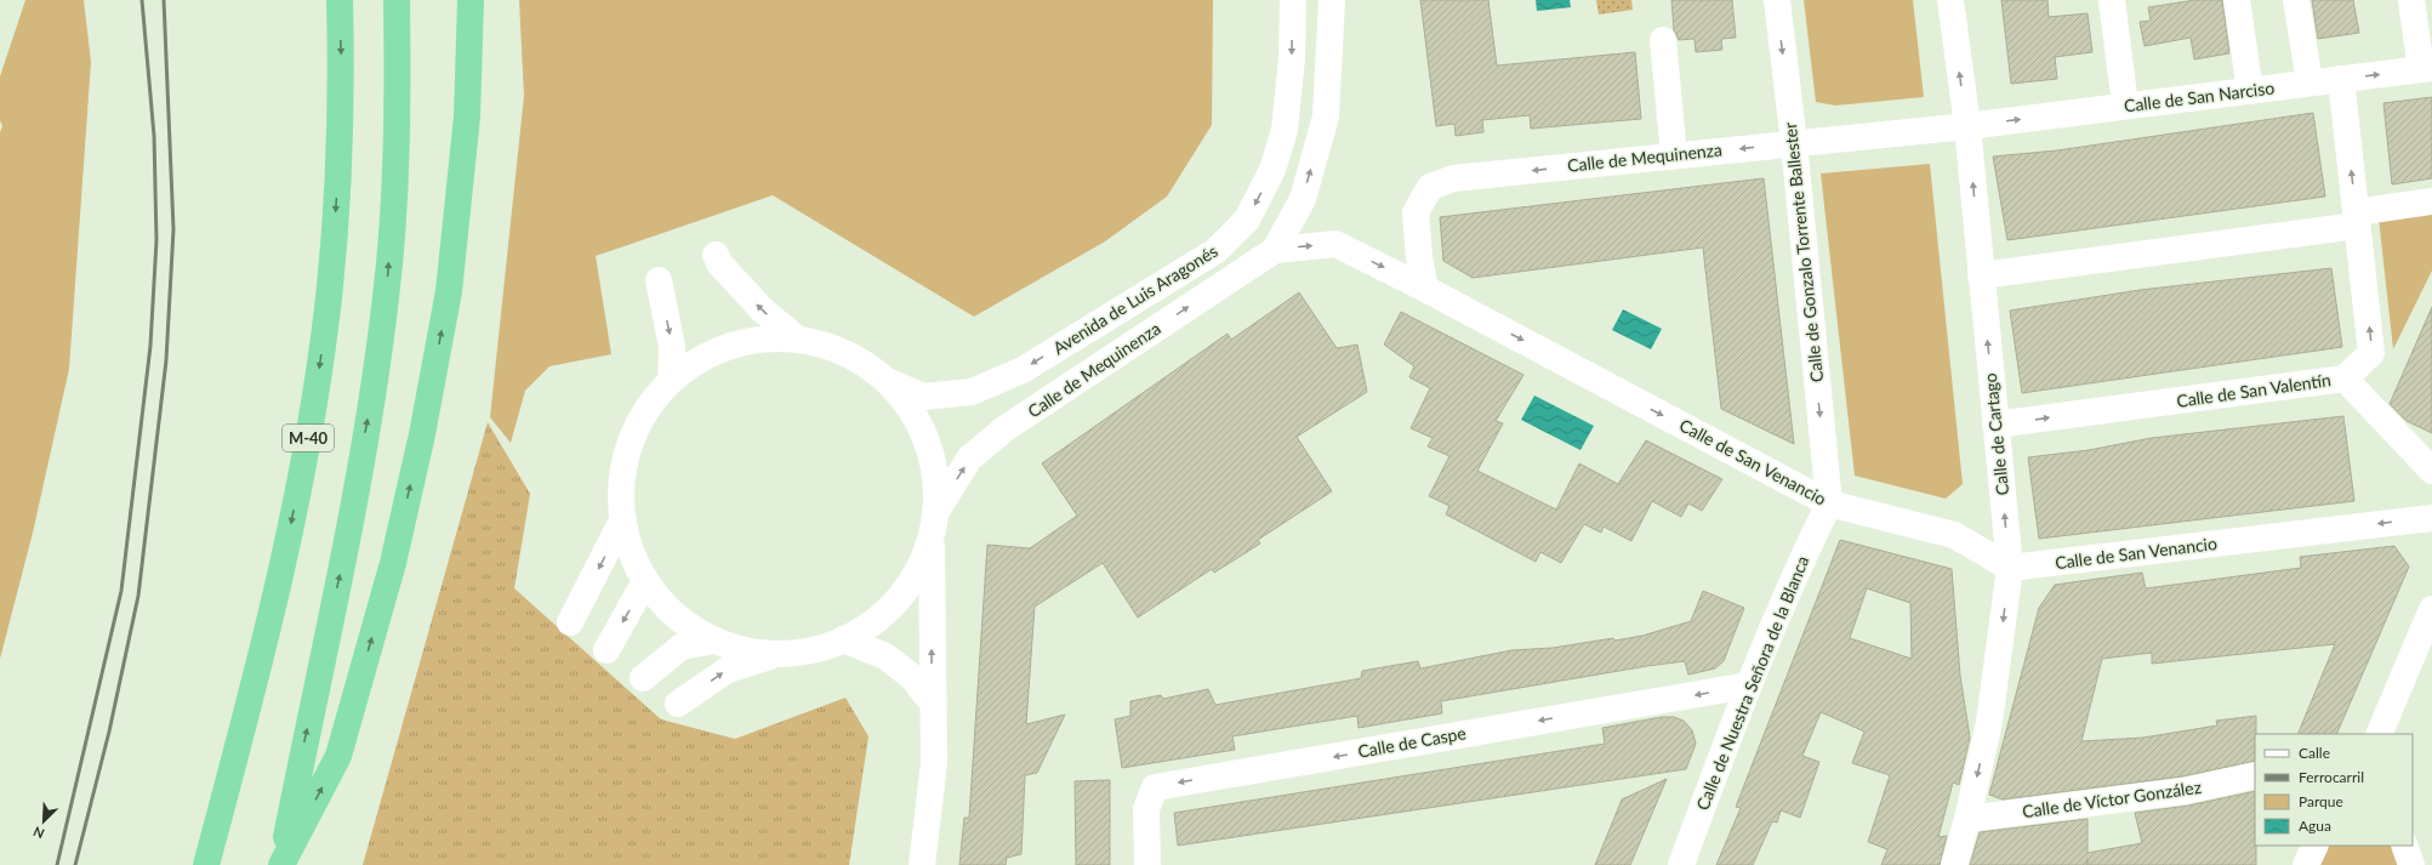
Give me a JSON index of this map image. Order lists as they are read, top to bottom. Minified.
{"streets":{"highway":["M-40"],"street":["Calle de San Narciso","Calle de Mequinenza","Calle de Gonzalo Torrente Ballester","Avenida de Luis Aragonés","Calle de San Valentín","Calle de Cartago","Calle de San Venancio","Calle de Nuestra Señora de la Blanca","Calle de Caspe","Calle de Víctor González"]},"crossings":[["Calle de San Narciso","Calle de Mequinenza"],["Calle de San Narciso","Calle de San Valentín"],["Calle de San Narciso","Calle de Cartago"],["Calle de Mequinenza","Calle de Gonzalo Torrente Ballester"],["Calle de Mequinenza","Calle de Cartago"],["Calle de Mequinenza","Calle de San Venancio"],["Calle de Gonzalo Torrente Ballester","Calle de San Venancio"],["Calle de Gonzalo Torrente Ballester","Calle de Nuestra Señora de la Blanca"],["Calle de San Valentín","Calle de Cartago"],["Calle de Cartago","Calle de San Venancio"],["Calle de Cartago","Calle de Víctor González"],["Calle de San Venancio","Calle de Nuestra Señora de la Blanca"],["Calle de Nuestra Señora de la Blanca","Calle de Caspe"]],"one_way":["Calle de Gonzalo Torrente Ballester","Avenida de Luis Aragonés","Calle de Caspe"],"legend":["Calle","Ferrocarril","Parque","Agua"],"north":"bottom left"}
